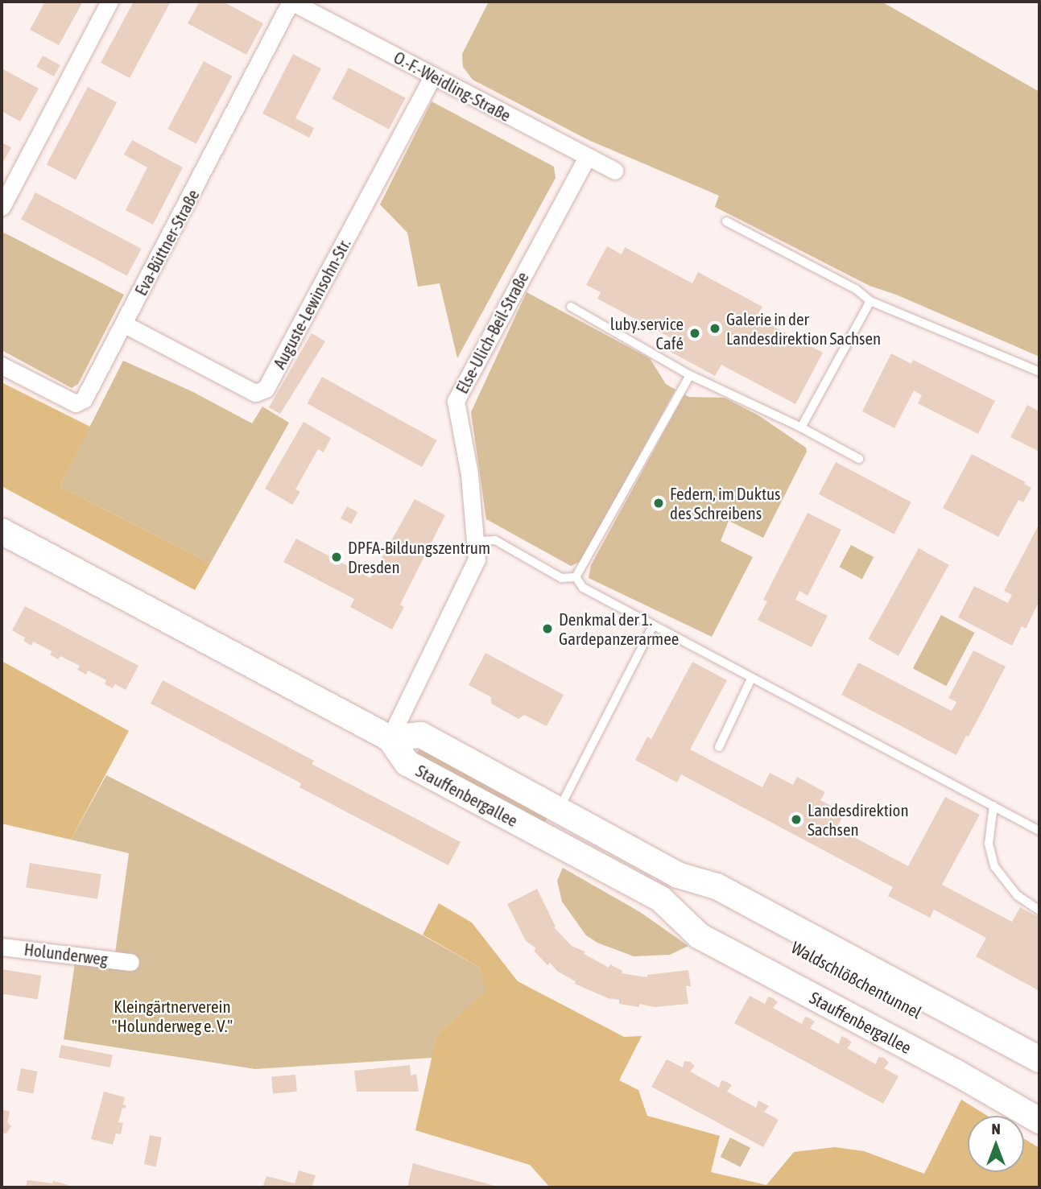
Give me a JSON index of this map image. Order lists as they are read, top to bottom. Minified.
{"streets":{"main road":["Stauffenbergallee","Waldschlößchentunnel"],"street":["O.-F.-Weidling-Straße","Eva-Büttner-Straße","Auguste-Lewinsohn-Str.","Else-Ulich-Beil-Straße","Holunderweg"]},"crossings":[["O.-F.-Weidling-Straße","Eva-Büttner-Straße"],["O.-F.-Weidling-Straße","Auguste-Lewinsohn-Str."],["O.-F.-Weidling-Straße","Else-Ulich-Beil-Straße"],["Eva-Büttner-Straße","Auguste-Lewinsohn-Str."],["Else-Ulich-Beil-Straße","Stauffenbergallee"],["Stauffenbergallee","Waldschlößchentunnel"]],"parks":["Kleingärtnerverein \"Holunderweg e. V.\""],"places":["Galerie in der Landesdirektion Sachsen","luby.service Café","Federn, im Duktus des Schreibens","DPFA-Bildungszentrum Dresden","Denkmal der 1. Gardepanzerarmee","Landesdirektion Sachsen"],"north":"top"}
